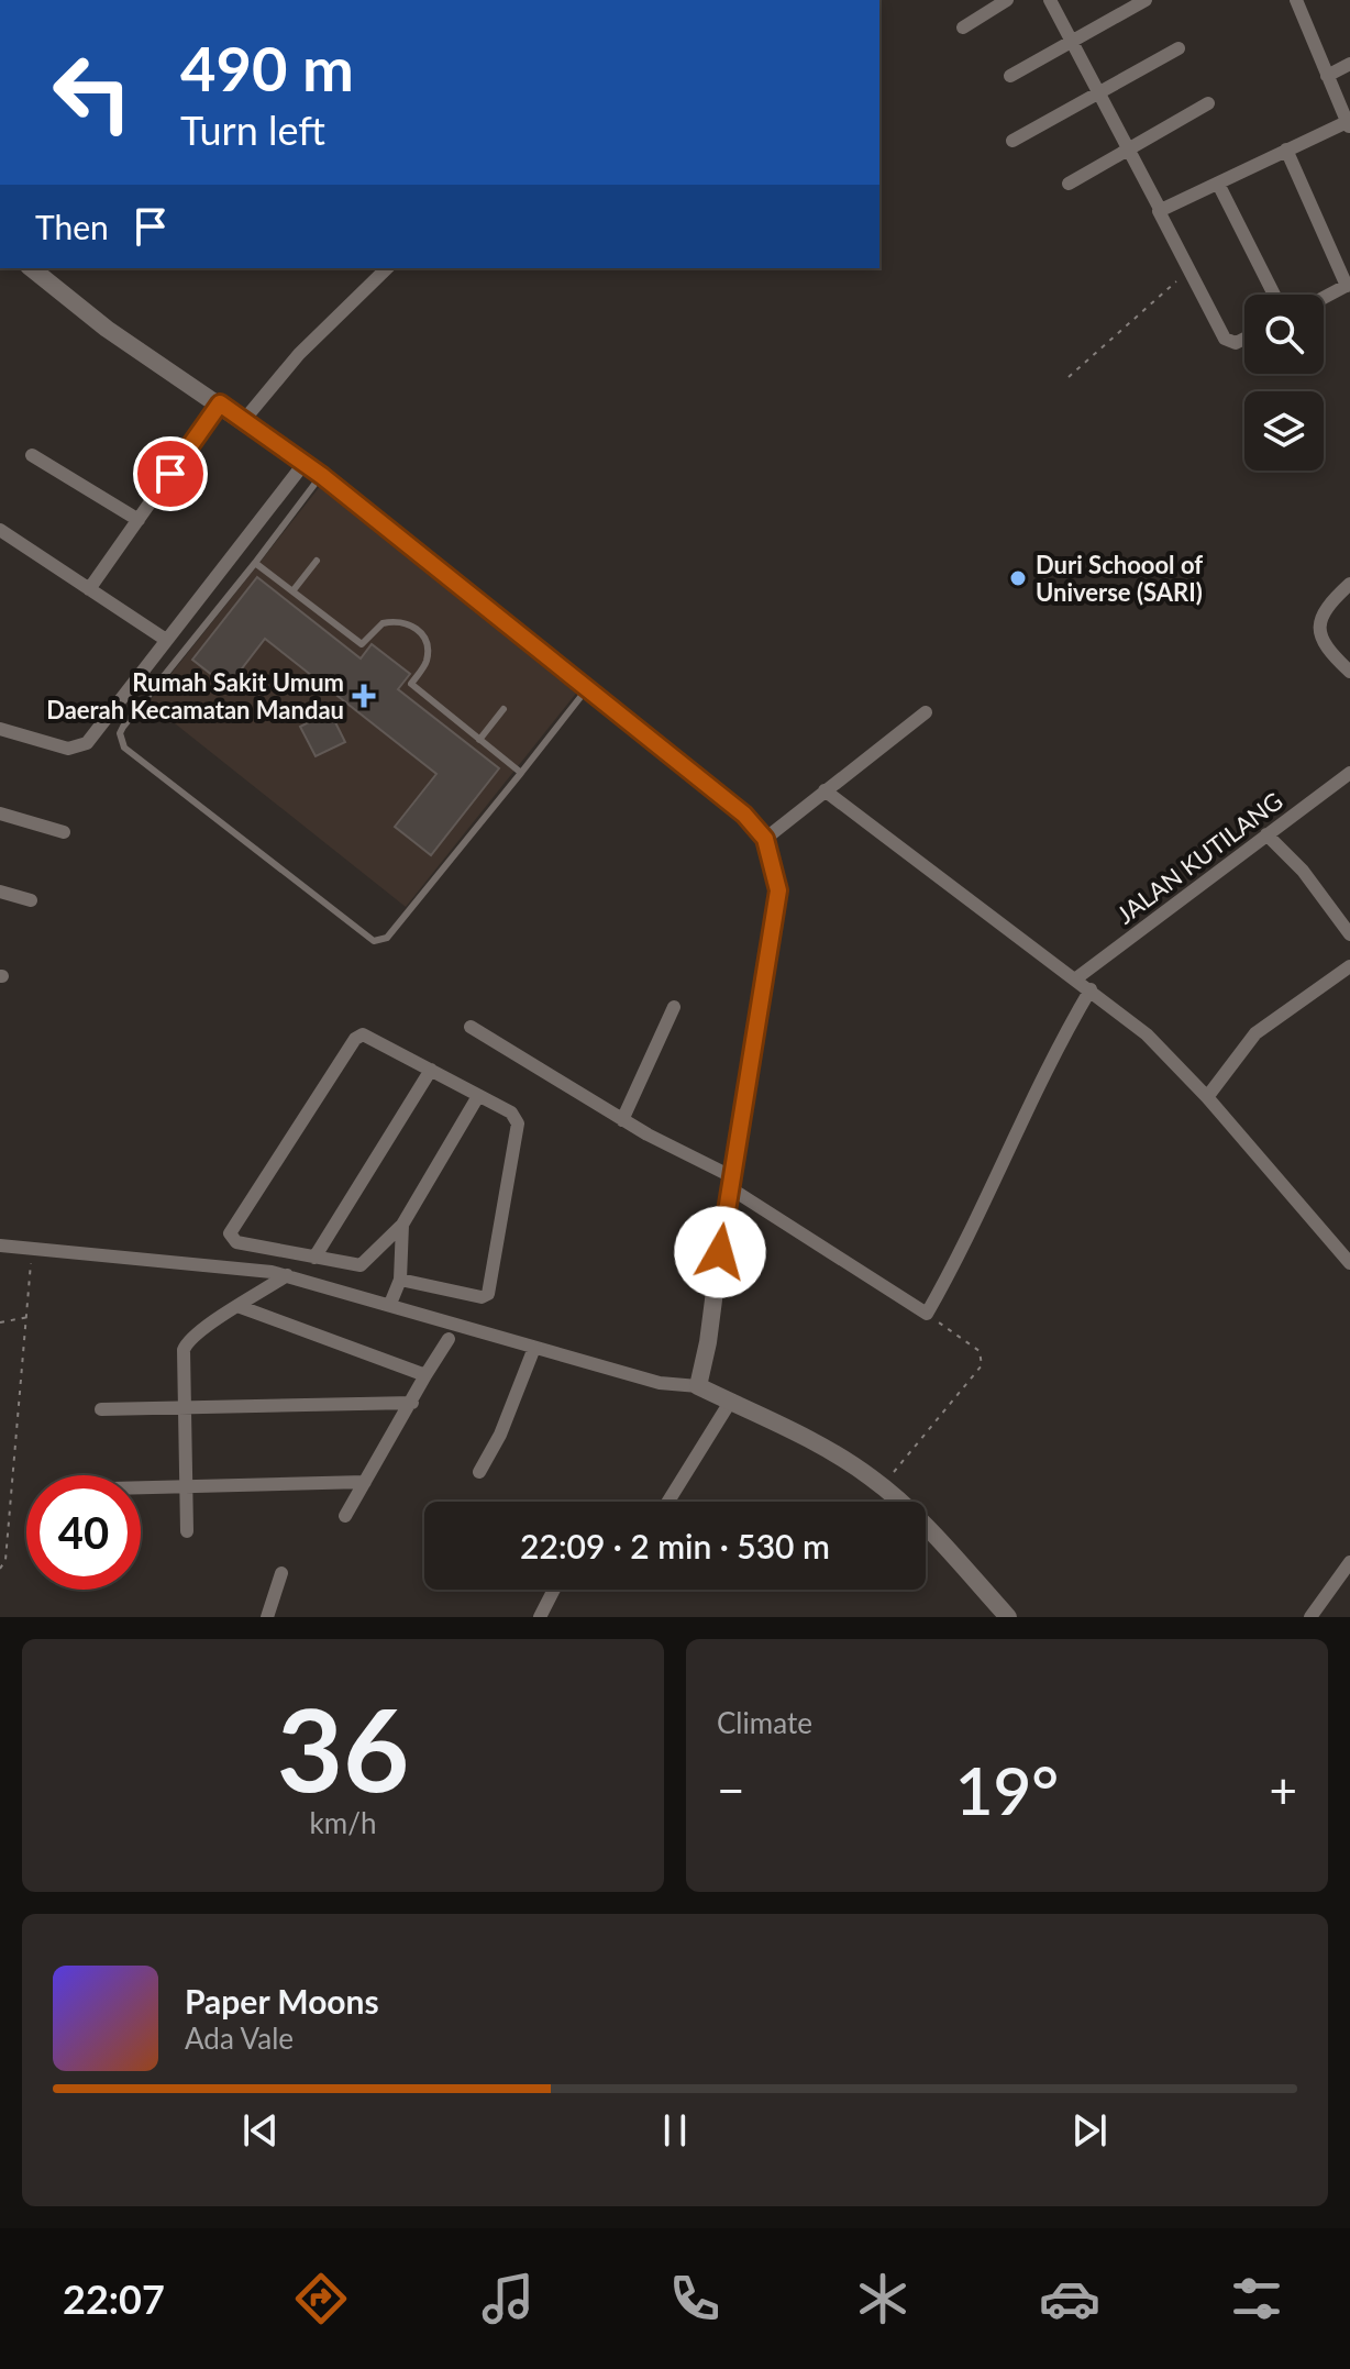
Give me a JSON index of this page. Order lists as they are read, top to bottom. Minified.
{"streets":{"street":["JALAN KUTILANG"]},"places":{"other":["Duri Schoool of Universe (SARI)"],"health":["Rumah Sakit Umum Daerah Kecamatan Mandau"]},"page":{"turn":["490 m","Turn left"],"then":"Then","limit":"40","trip":"22:09 · 2 min · 530 m","tile":[["36","km/h"],"Climate"],"heat":["−","19°","+"],"song":["Paper Moons","Ada Vale"],"tabs":"22:07"}}
